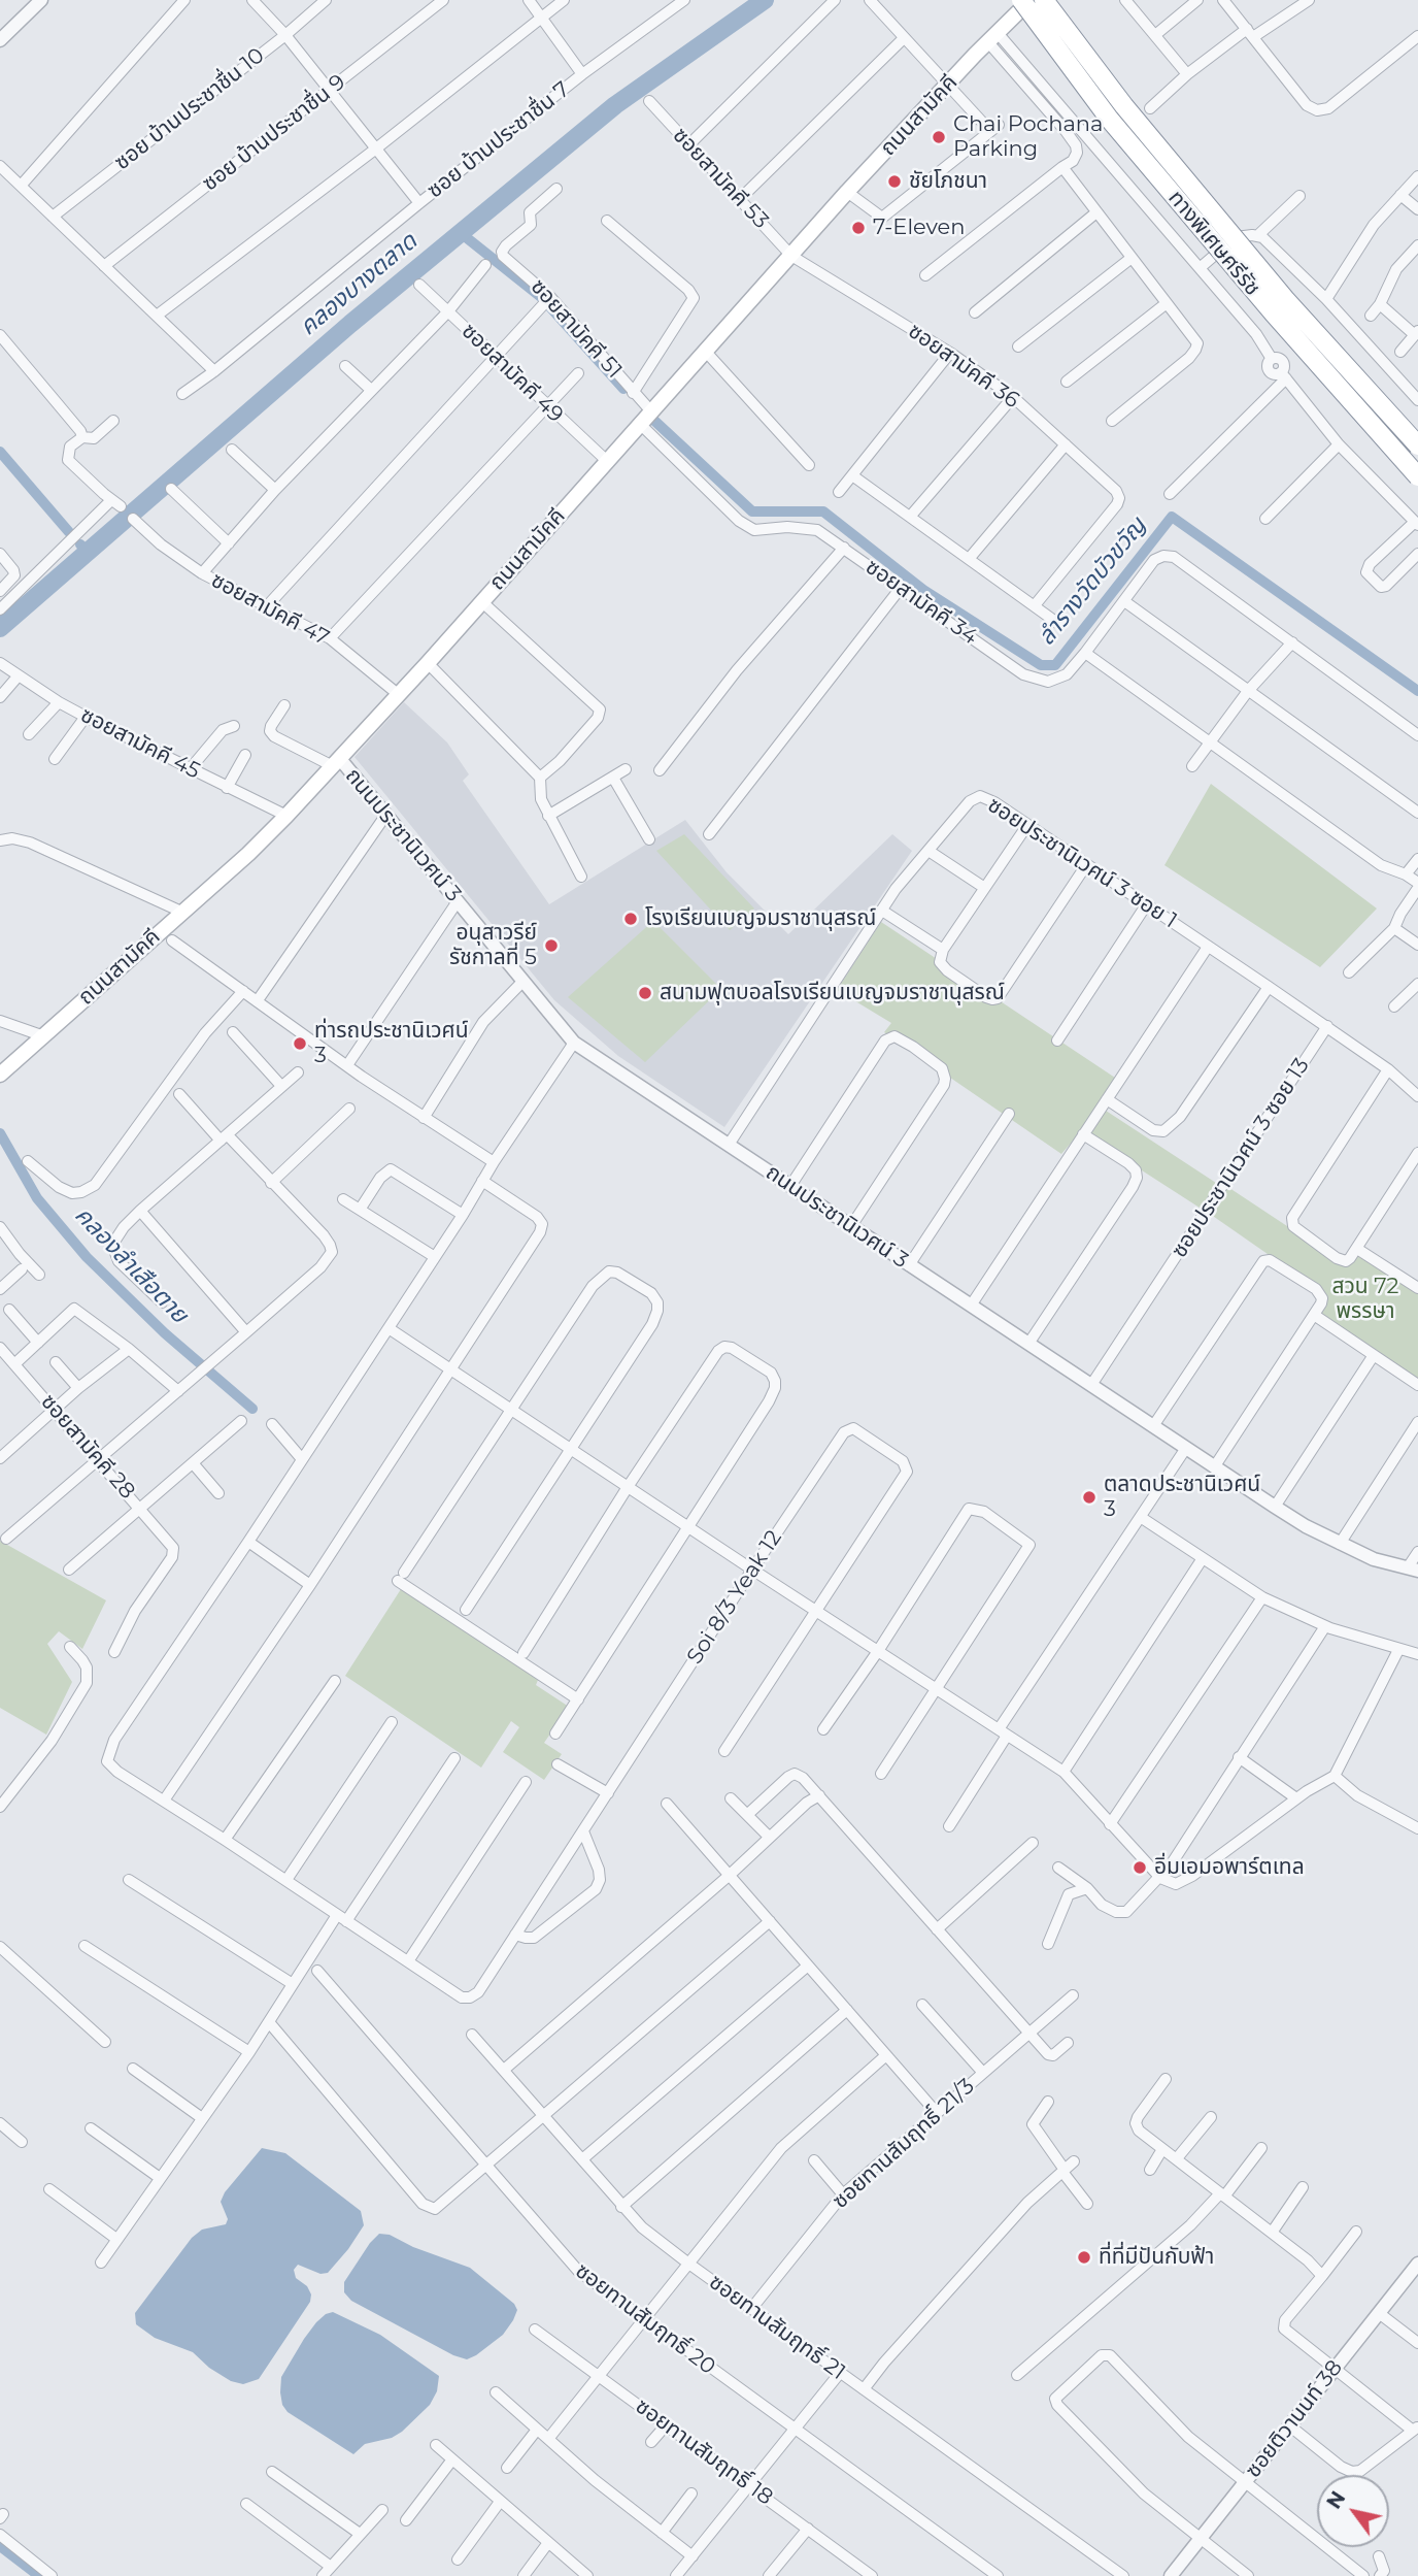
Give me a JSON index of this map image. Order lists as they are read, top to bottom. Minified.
{"streets":{"highway":["ทางพิเศษศรีรัช"],"main road":["ถนนสามัคคี"],"street":["ซอย บ้านประชาชื่น 10","ซอย บ้านประชาชื่น 9","ซอย บ้านประชาชื่น 7","ซอยสามัคคี 53","ซอยสามัคคี 51","ซอยสามัคคี 36","ซอยสามัคคี 49","ซอยสามัคคี 34","ซอยสามัคคี 47","ซอยสามัคคี 45","ถนนประชานิเวศน์ 3","ซอยประชานิเวศน์ 3 ซอย 1","ซอยประชานิเวศน์ 3 ซอย 13","ซอยสามัคคี 28","Soi 8/3 Yeak 12","ซอยทานสัมฤทธิ์ 21/3","ซอยทานสัมฤทธิ์ 20","ซอยทานสัมฤทธิ์ 21","ซอยติวานนท์ 38","ซอยทานสัมฤทธิ์ 18"]},"crossings":[["ถนนสามัคคี","ซอยสามัคคี 53"],["ถนนสามัคคี","ซอยสามัคคี 51"],["ถนนสามัคคี","ซอยสามัคคี 36"],["ถนนสามัคคี","ซอยสามัคคี 49"],["ถนนสามัคคี","ซอยสามัคคี 34"],["ถนนสามัคคี","ซอยสามัคคี 47"],["ถนนสามัคคี","ซอยสามัคคี 45"],["ถนนสามัคคี","ถนนประชานิเวศน์ 3"],["ซอยสามัคคี 53","ซอยสามัคคี 36"],["ถนนประชานิเวศน์ 3","ซอยประชานิเวศน์ 3 ซอย 1"],["ถนนประชานิเวศน์ 3","ซอยประชานิเวศน์ 3 ซอย 13"],["ซอยประชานิเวศน์ 3 ซอย 1","ซอยประชานิเวศน์ 3 ซอย 13"],["ซอยทานสัมฤทธิ์ 21/3","ซอยทานสัมฤทธิ์ 21"]],"water":["คลองบางตลาด","ลำรางวัดบัวขวัญ","คลองลำเสือตาย"],"parks":["สวน 72 พรรษา"],"places":["Chai Pochana Parking","ชัยโภชนา","7-Eleven","โรงเรียนเบญจมราชานุสรณ์","อนุสาวรีย์ รัชกาลที่ 5","สนามฟุตบอลโรงเรียนเบญจมราชานุสรณ์","ท่ารถประชานิเวศน์ 3","ตลาดประชานิเวศน์ 3","อิ่มเอมอพาร์ตเทล","ที่ที่มีปันกับฟ้า"],"north":"top left"}
